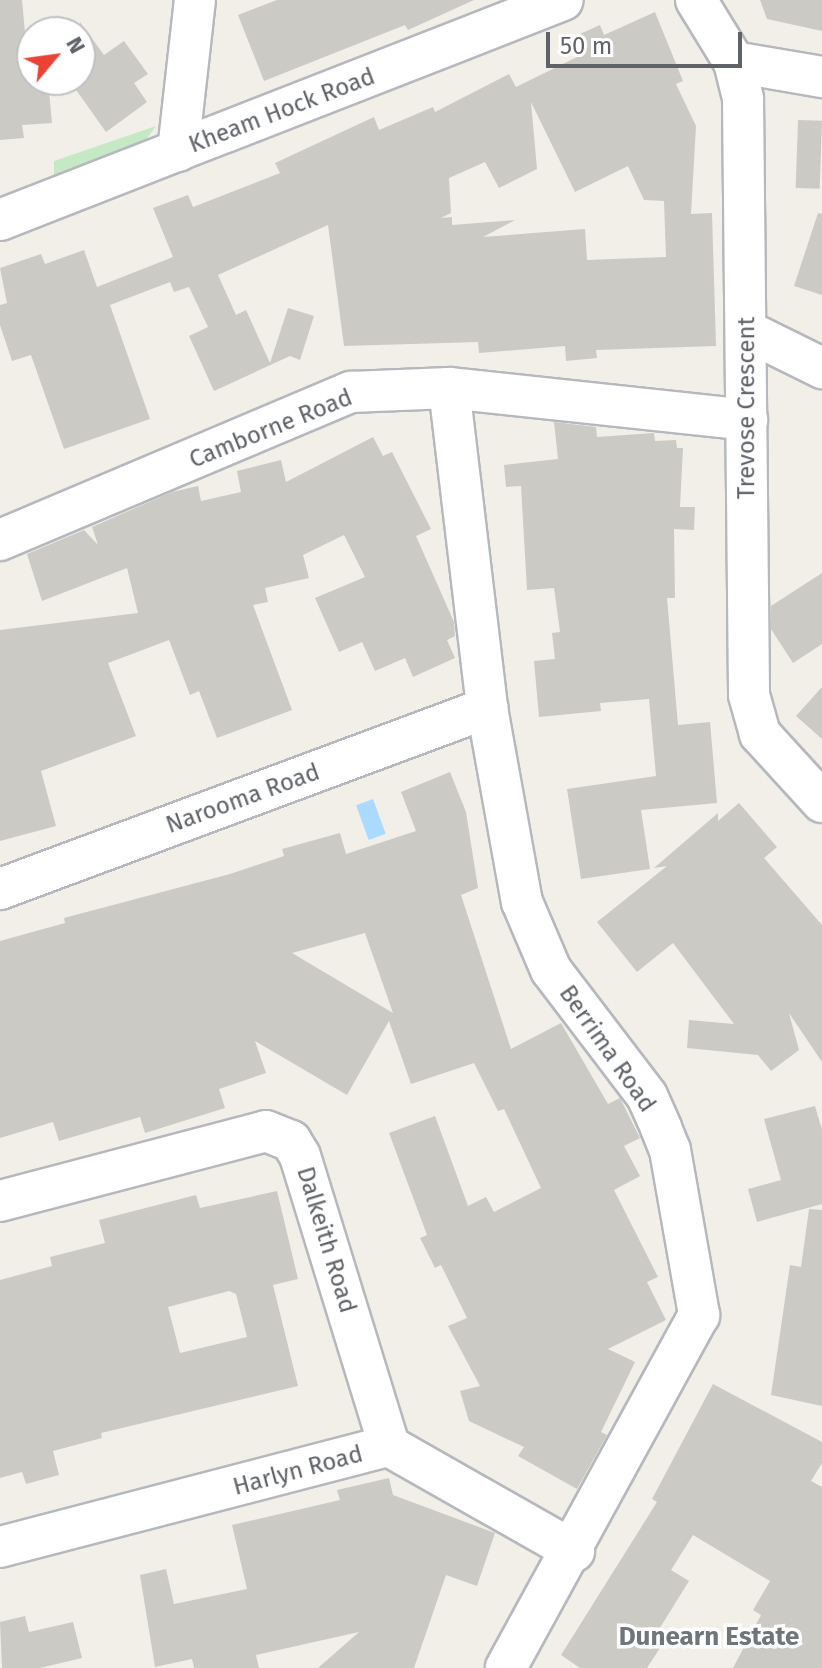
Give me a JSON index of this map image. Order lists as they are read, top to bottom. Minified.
{"streets":{"street":["Kheam Hock Road","Trevose Crescent","Camborne Road","Narooma Road","Berrima Road","Dalkeith Road","Harlyn Road"]},"crossings":[["Trevose Crescent","Camborne Road"],["Camborne Road","Berrima Road"],["Narooma Road","Berrima Road"],["Berrima Road","Harlyn Road"],["Dalkeith Road","Harlyn Road"]],"districts":["Dunearn Estate"],"scale_bar":"50 m","north":"top right"}
